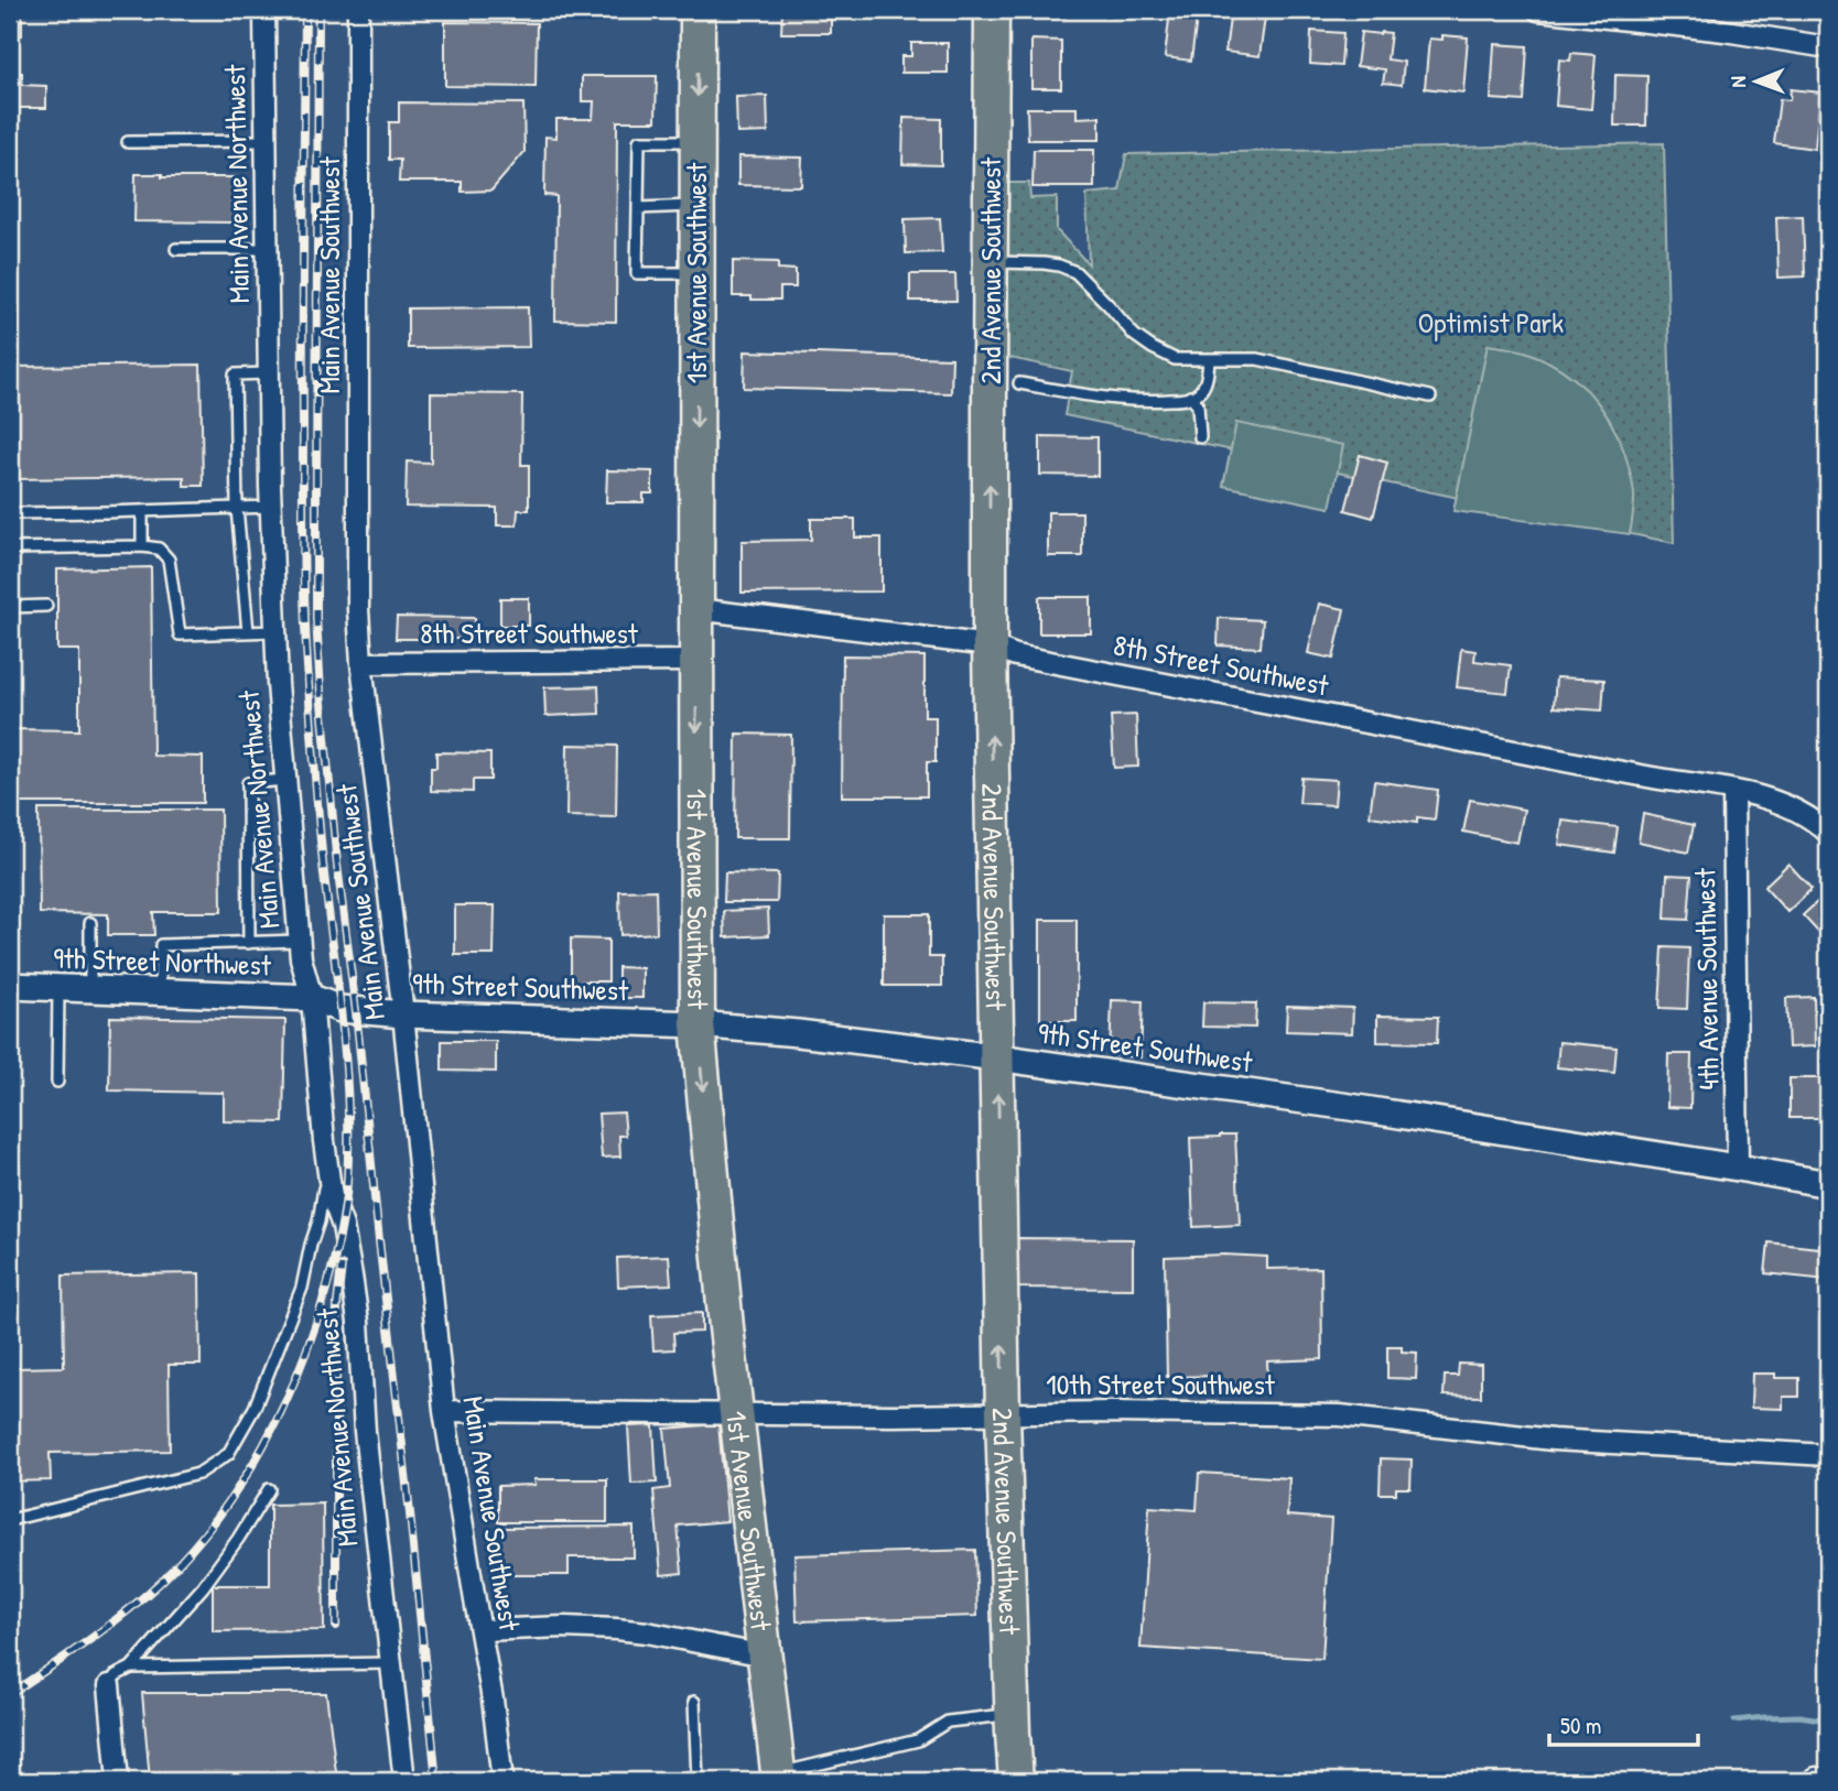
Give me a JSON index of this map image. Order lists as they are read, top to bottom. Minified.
{"streets":{"main road":["2nd Avenue Southwest","1st Avenue Southwest"],"street":["Main Avenue Northwest","Main Avenue Southwest","8th Street Southwest","9th Street Northwest","4th Avenue Southwest","9th Street Southwest","10th Street Southwest"]},"crossings":[["Main Avenue Northwest","9th Street Northwest"],["Main Avenue Northwest","9th Street Southwest"],["2nd Avenue Southwest","8th Street Southwest"],["2nd Avenue Southwest","9th Street Southwest"],["2nd Avenue Southwest","10th Street Southwest"],["1st Avenue Southwest","8th Street Southwest"],["1st Avenue Southwest","9th Street Southwest"],["1st Avenue Southwest","10th Street Southwest"],["Main Avenue Southwest","8th Street Southwest"],["Main Avenue Southwest","9th Street Southwest"],["Main Avenue Southwest","10th Street Southwest"],["8th Street Southwest","4th Avenue Southwest"],["9th Street Northwest","9th Street Southwest"],["4th Avenue Southwest","9th Street Southwest"]],"one_way":["2nd Avenue Southwest","1st Avenue Southwest"],"parks":["Optimist Park"],"scale_bar":"50 m","north":"left"}
